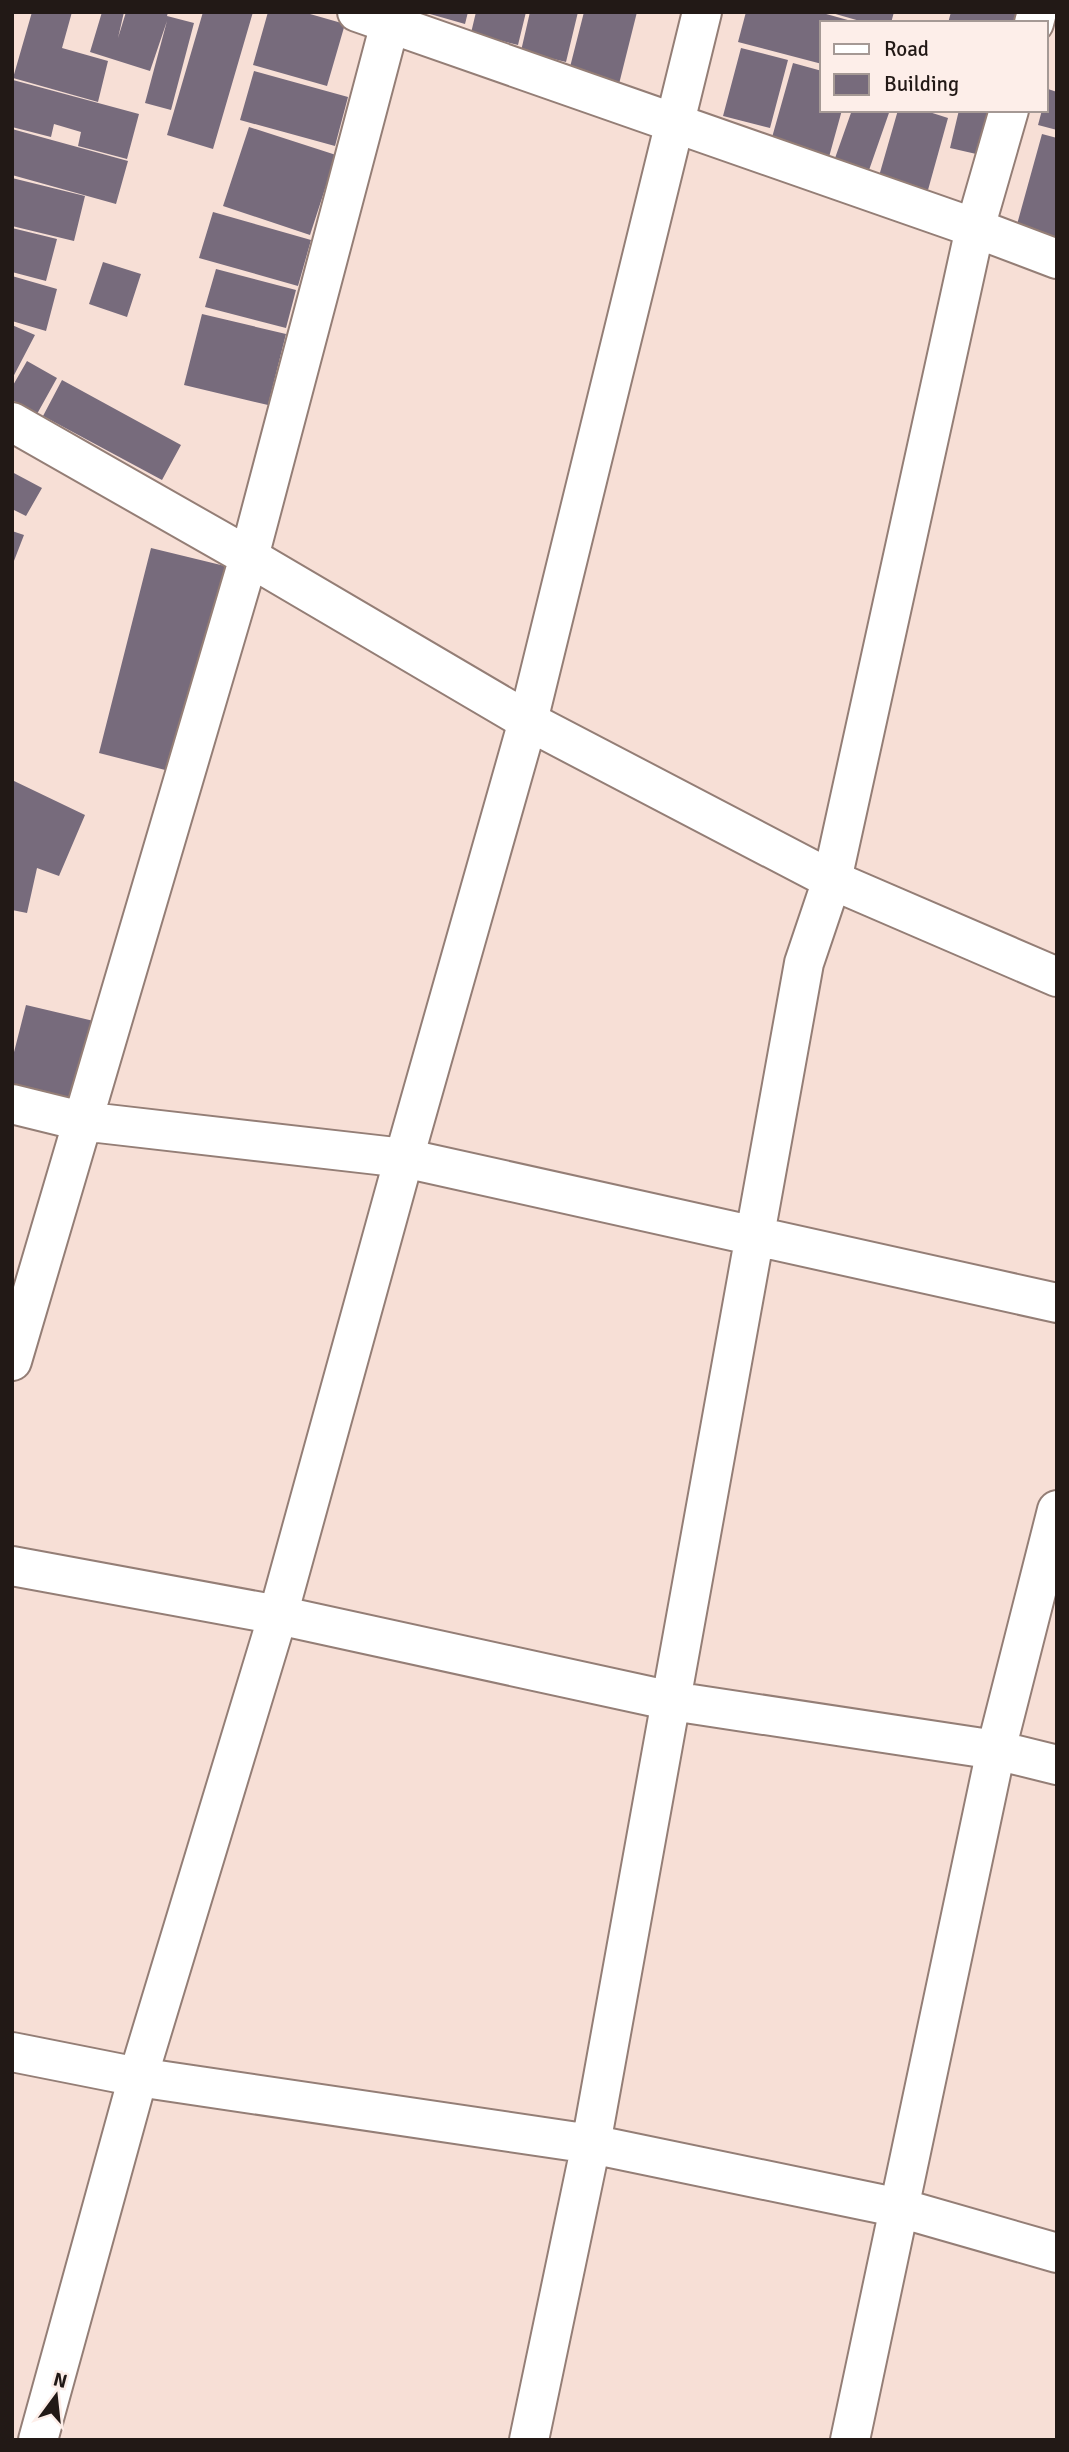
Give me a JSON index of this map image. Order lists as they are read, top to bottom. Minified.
{"legend":["Road","Building"],"north":"top"}
